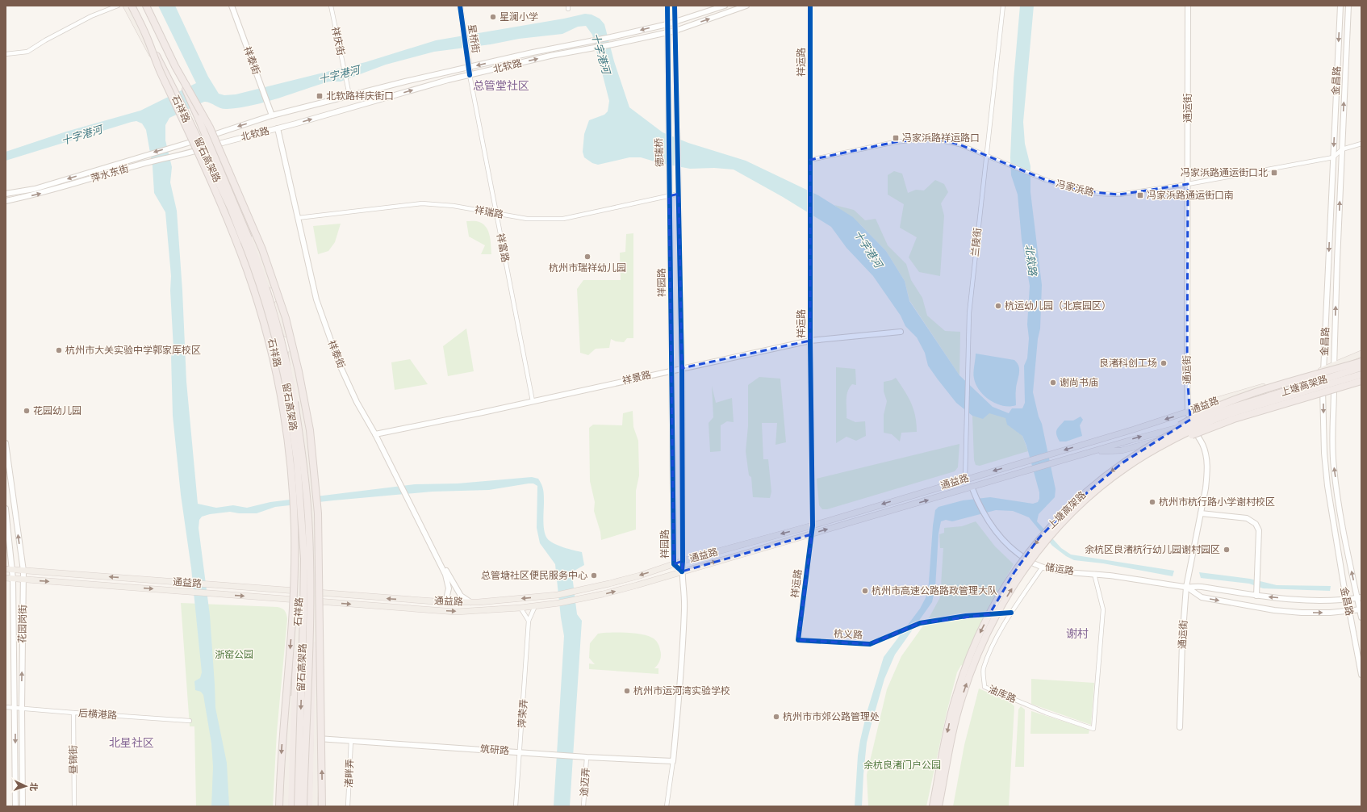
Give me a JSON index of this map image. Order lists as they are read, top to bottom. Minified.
{"streets":{"highway":["留石高架路","上塘高架路"],"main road":["石祥路","通益路"],"street":["星桥街","祥庆街","祥泰街","祥运路","北软路","金昌路","通运街","德瑞桥","萍水东街","冯家浜路","祥瑞路","兰陵街","祥富路","祥园路","祥景路","储运路","花园岗街","杭义路","油库路","萍荣弄","后横港路","筑研路","昼锦街","渚畔弄","途迈弄"]},"crossings":[["星桥街","北软路"],["星桥街","祥富路"],["祥庆街","北软路"],["祥泰街","北软路"],["祥泰街","祥瑞路"],["祥泰街","祥景路"],["祥泰街","通益路"],["祥运路","冯家浜路"],["祥运路","祥景路"],["祥运路","通益路"],["祥运路","杭义路"],["北软路","石祥路"],["北软路","德瑞桥"],["北软路","萍水东街"],["北软路","祥富路"],["金昌路","冯家浜路"],["金昌路","通益路"],["金昌路","储运路"],["通运街","冯家浜路"],["通运街","通益路"],["通运街","储运路"],["石祥路","留石高架路"],["石祥路","萍水东街"],["石祥路","通益路"],["石祥路","筑研路"],["德瑞桥","祥园路"],["冯家浜路","兰陵街"],["祥瑞路","祥富路"],["祥瑞路","祥园路"],["兰陵街","通益路"],["祥富路","祥景路"],["祥园路","祥景路"],["祥园路","通益路"],["祥园路","筑研路"],["通益路","储运路"],["通益路","花园岗街"],["通益路","萍荣弄"],["储运路","油库路"],["花园岗街","后横港路"],["杭义路","油库路"],["萍荣弄","筑研路"],["后横港路","昼锦街"],["筑研路","渚畔弄"],["筑研路","途迈弄"]],"districts":["总管堂社区","谢村","北星社区"],"water":["十字港河","北软路"],"parks":["浙窑公园","余杭良渚门户公园"],"places":{"other":["星澜小学","杭州市瑞祥幼儿园","杭运幼儿园（北宸园区）","杭州市大关实验中学郭家厍校区","良渚科创工场","谢尚书庙","花园幼儿园","杭州市杭行路小学谢村校区","余杭区良渚杭行幼儿园谢村园区","总管塘社区便民服务中心","杭州市高速公路路政管理大队","杭州市运河湾实验学校","杭州市市郊公路管理处"],"transit":["北软路祥庆街口","冯家浜路祥运路口","冯家浜路通运街口北","冯家浜路通运街口南"]},"north":"right"}
